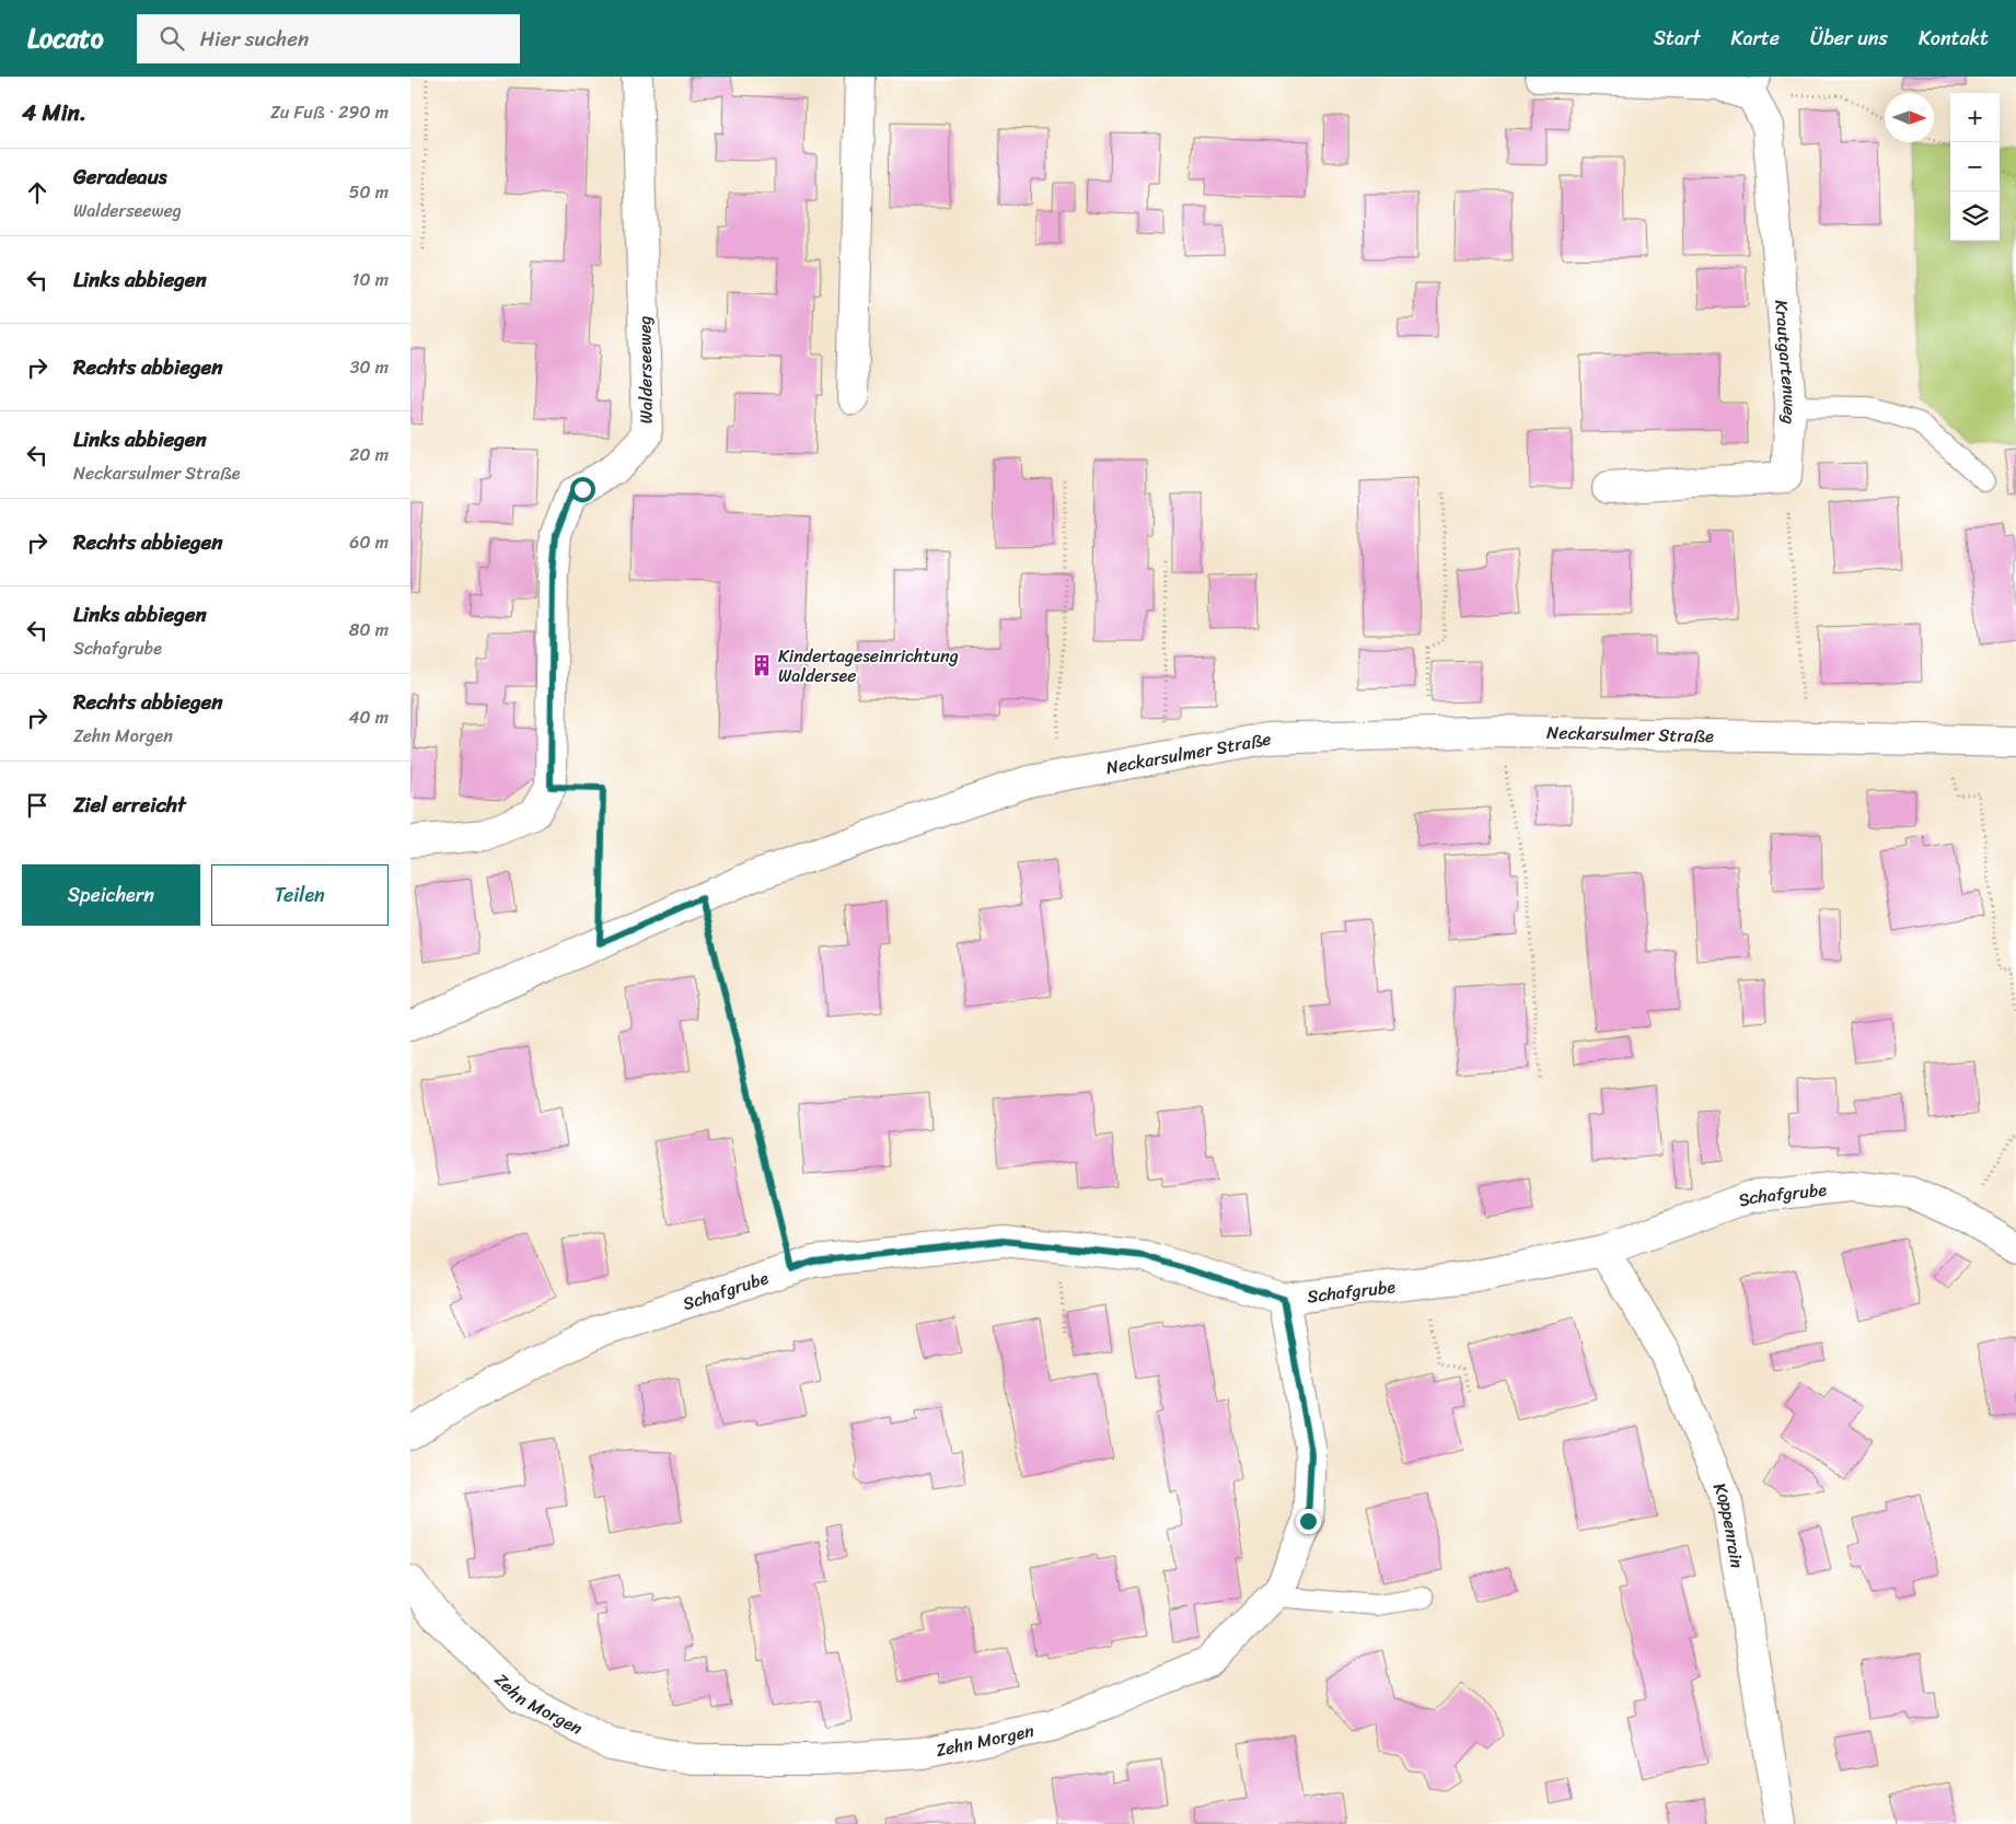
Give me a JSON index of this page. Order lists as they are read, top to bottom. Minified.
{"streets":{"street":["Krautgartenweg","Walderseeweg","Neckarsulmer Straße","Schafgrube","Koppenrain","Zehn Morgen"]},"crossings":[["Schafgrube","Koppenrain"],["Schafgrube","Zehn Morgen"]],"places":{"building":["Kindertageseinrichtung Waldersee"]},"north":"right","page":{"header":"Locato","search":"Hier suchen","nav":["Start","Karte","Über uns","Kontakt"],"heading":["4 Min.","Zu Fuß · 290 m"],"map_buttons":["+","−"],"list":[["Geradeaus","Walderseeweg","50 m"],["Links abbiegen","10 m"],["Rechts abbiegen","30 m"],["Links abbiegen","Neckarsulmer Straße","20 m"],["Rechts abbiegen","60 m"],["Links abbiegen","Schafgrube","80 m"],["Rechts abbiegen","Zehn Morgen","40 m"],"Ziel erreicht"],"buttons":["Speichern","Teilen"]}}
